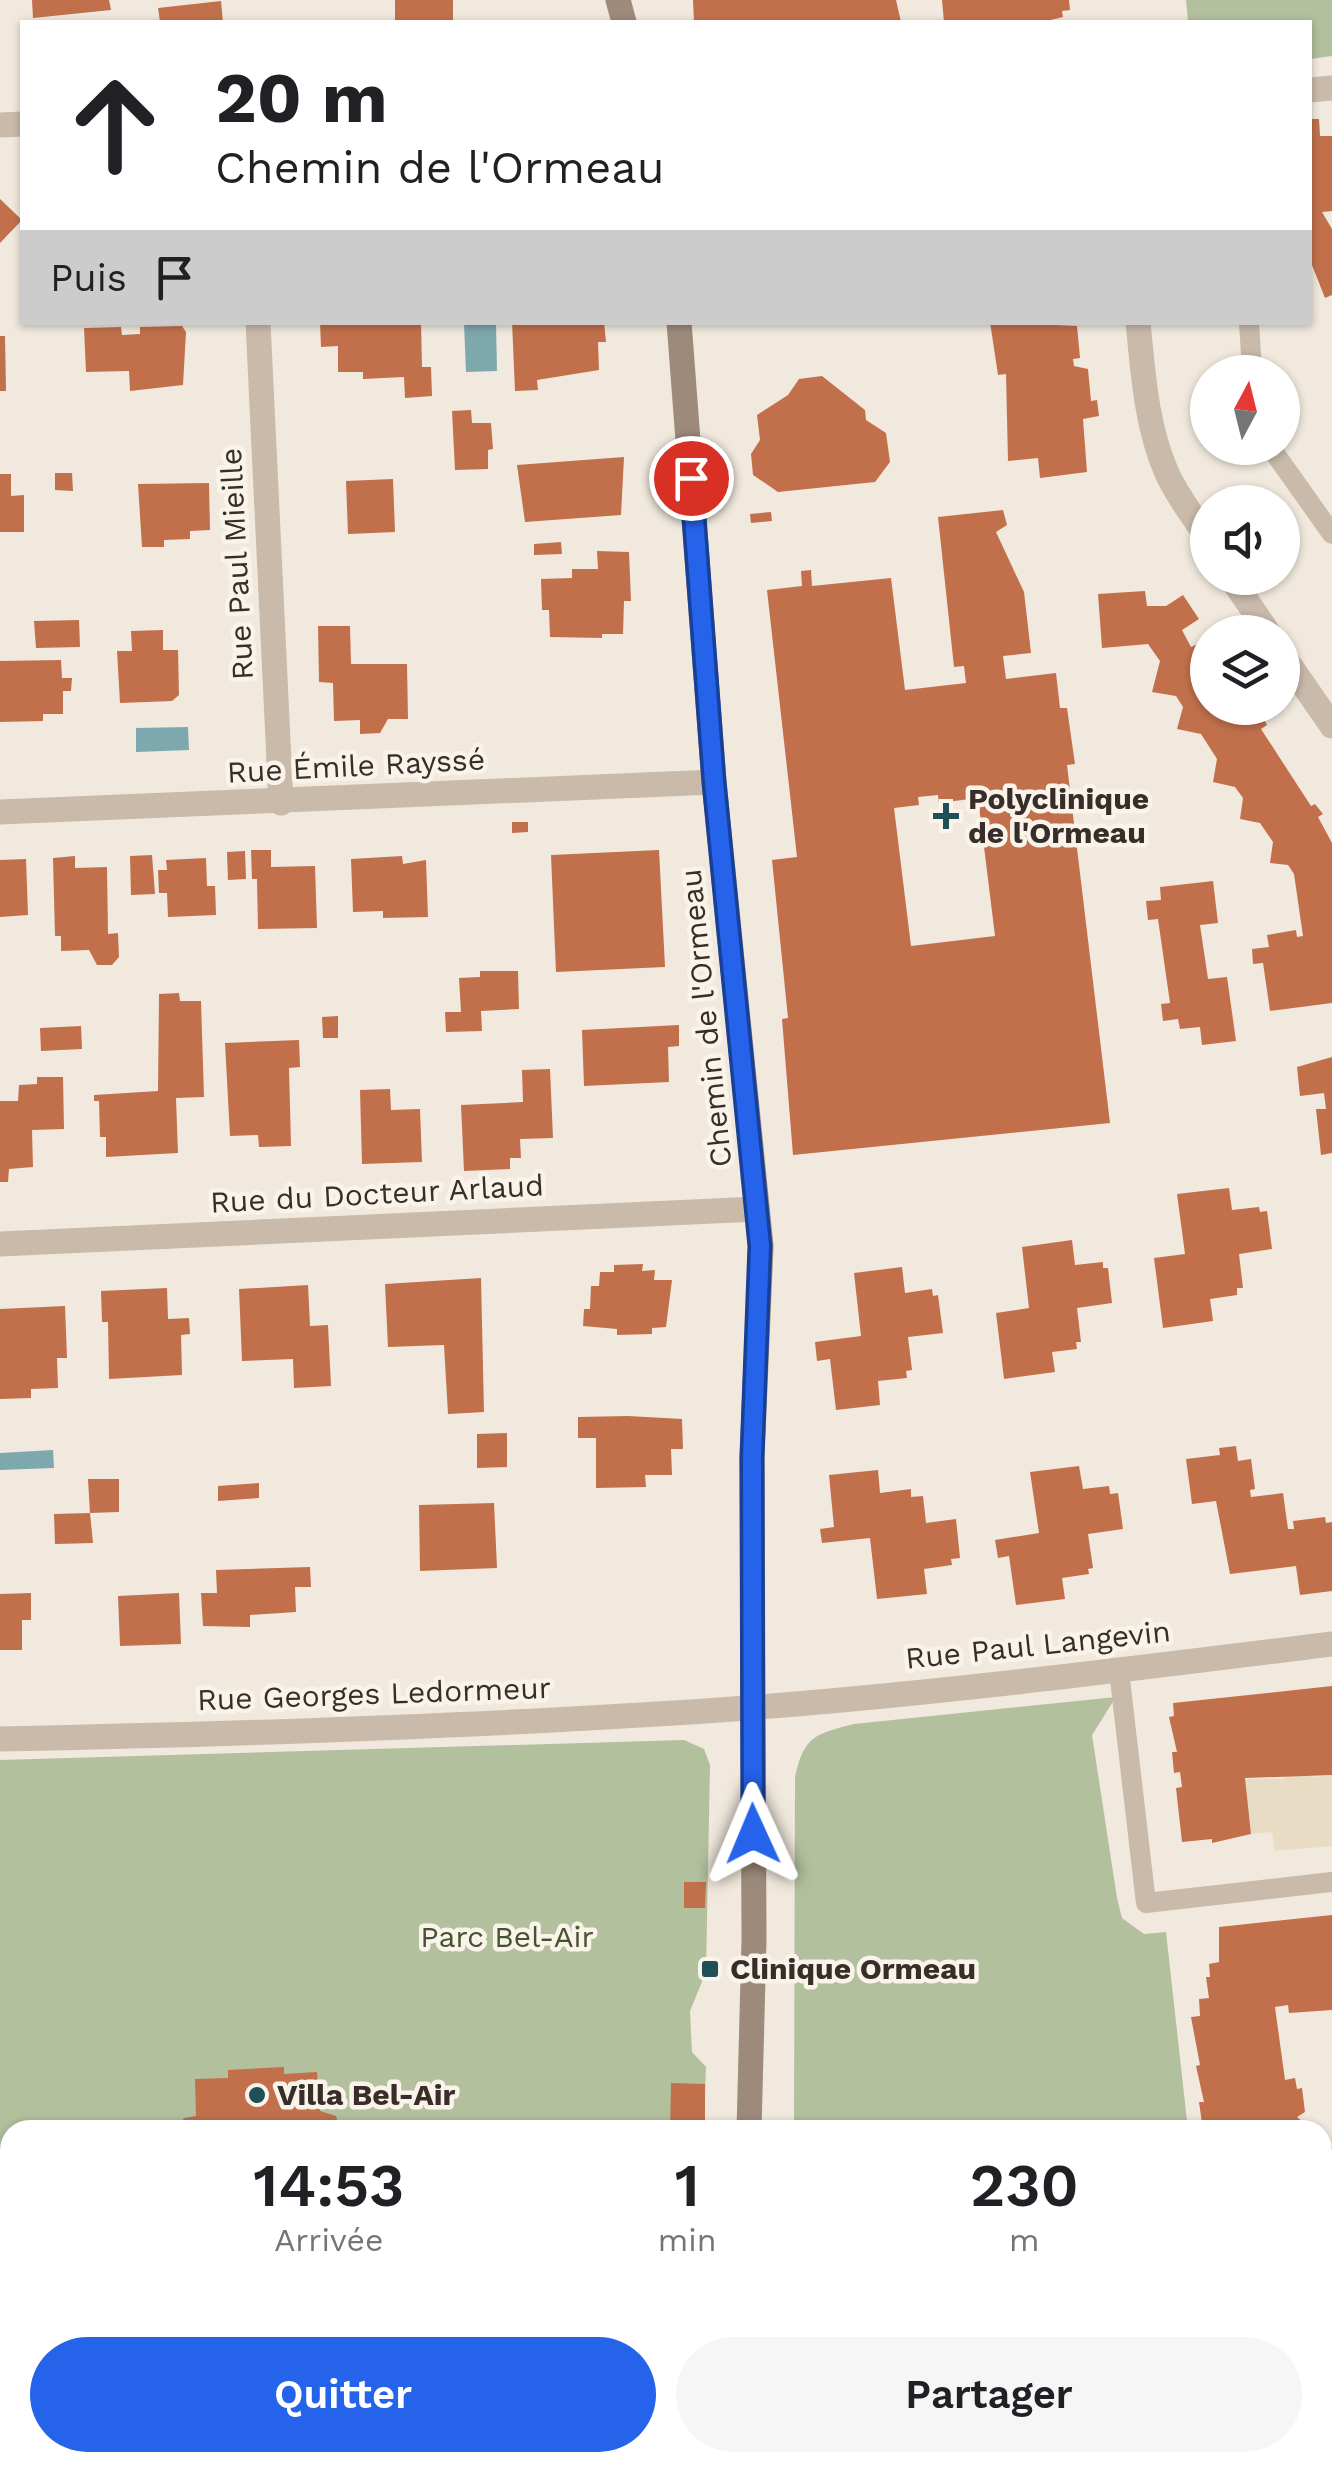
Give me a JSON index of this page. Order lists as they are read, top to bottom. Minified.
{"streets":{"street":["Rue Paul Mieille","Rue Émile Rayssé","Chemin de l'Ormeau","Rue du Docteur Arlaud","Rue Paul Langevin","Rue Georges Ledormeur"]},"crossings":[["Rue Paul Mieille","Rue Émile Rayssé"],["Rue Émile Rayssé","Chemin de l'Ormeau"],["Chemin de l'Ormeau","Rue du Docteur Arlaud"],["Chemin de l'Ormeau","Rue Paul Langevin"],["Chemin de l'Ormeau","Rue Georges Ledormeur"],["Rue Paul Langevin","Rue Georges Ledormeur"]],"parks":["Parc Bel-Air"],"places":{"health":["Polyclinique de l'Ormeau"],"transit":["Clinique Ormeau"],"other":["Villa Bel-Air"]},"north":"top","page":{"turn":["20 m","Chemin de l'Ormeau"],"then":"Puis","eta":["14:53","Arrivée","1","min","230","m"],"buttons":["Quitter","Partager"]}}
